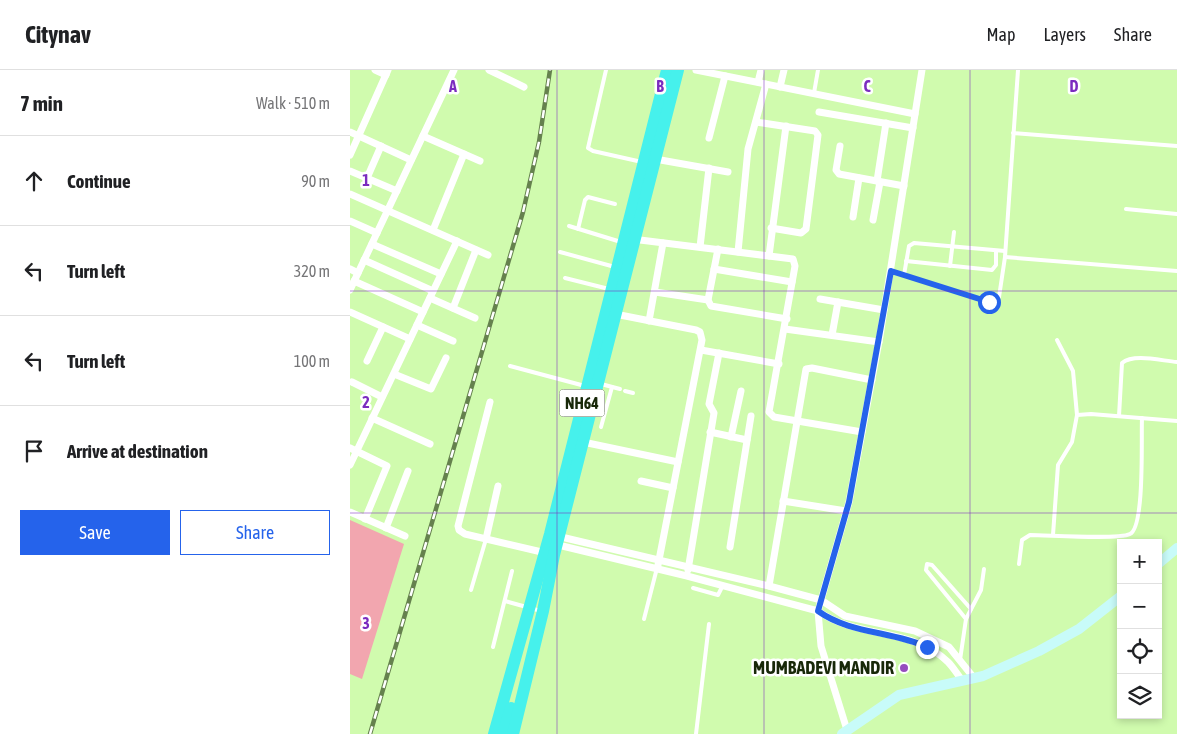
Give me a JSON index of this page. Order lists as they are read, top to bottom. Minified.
{"streets":{"highway":["NH64"]},"places":["MUMBADEVI MANDIR"],"page":{"header":"Citynav","nav":["Map","Layers","Share"],"heading":["7 min","Walk · 510 m"],"list":[["Continue","90 m"],["Turn left","320 m"],["Turn left","100 m"],"Arrive at destination"],"buttons":["Save","Share"],"map_buttons":["+","−"]},"grid":{"columns":["A","B","C","D"],"rows":["1","2","3"]}}
